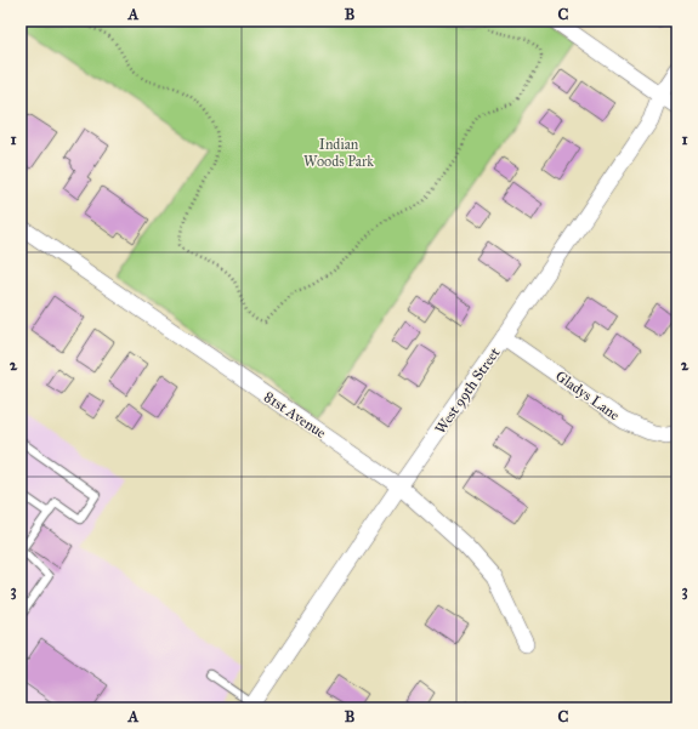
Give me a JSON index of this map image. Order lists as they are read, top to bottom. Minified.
{"streets":{"street":["West 99th Street","Gladys Lane","81st Avenue"]},"crossings":[["West 99th Street","Gladys Lane"],["West 99th Street","81st Avenue"]],"parks":["Indian Woods Park"],"grid":{"columns":["A","B","C"],"rows":["1","2","3"]}}
